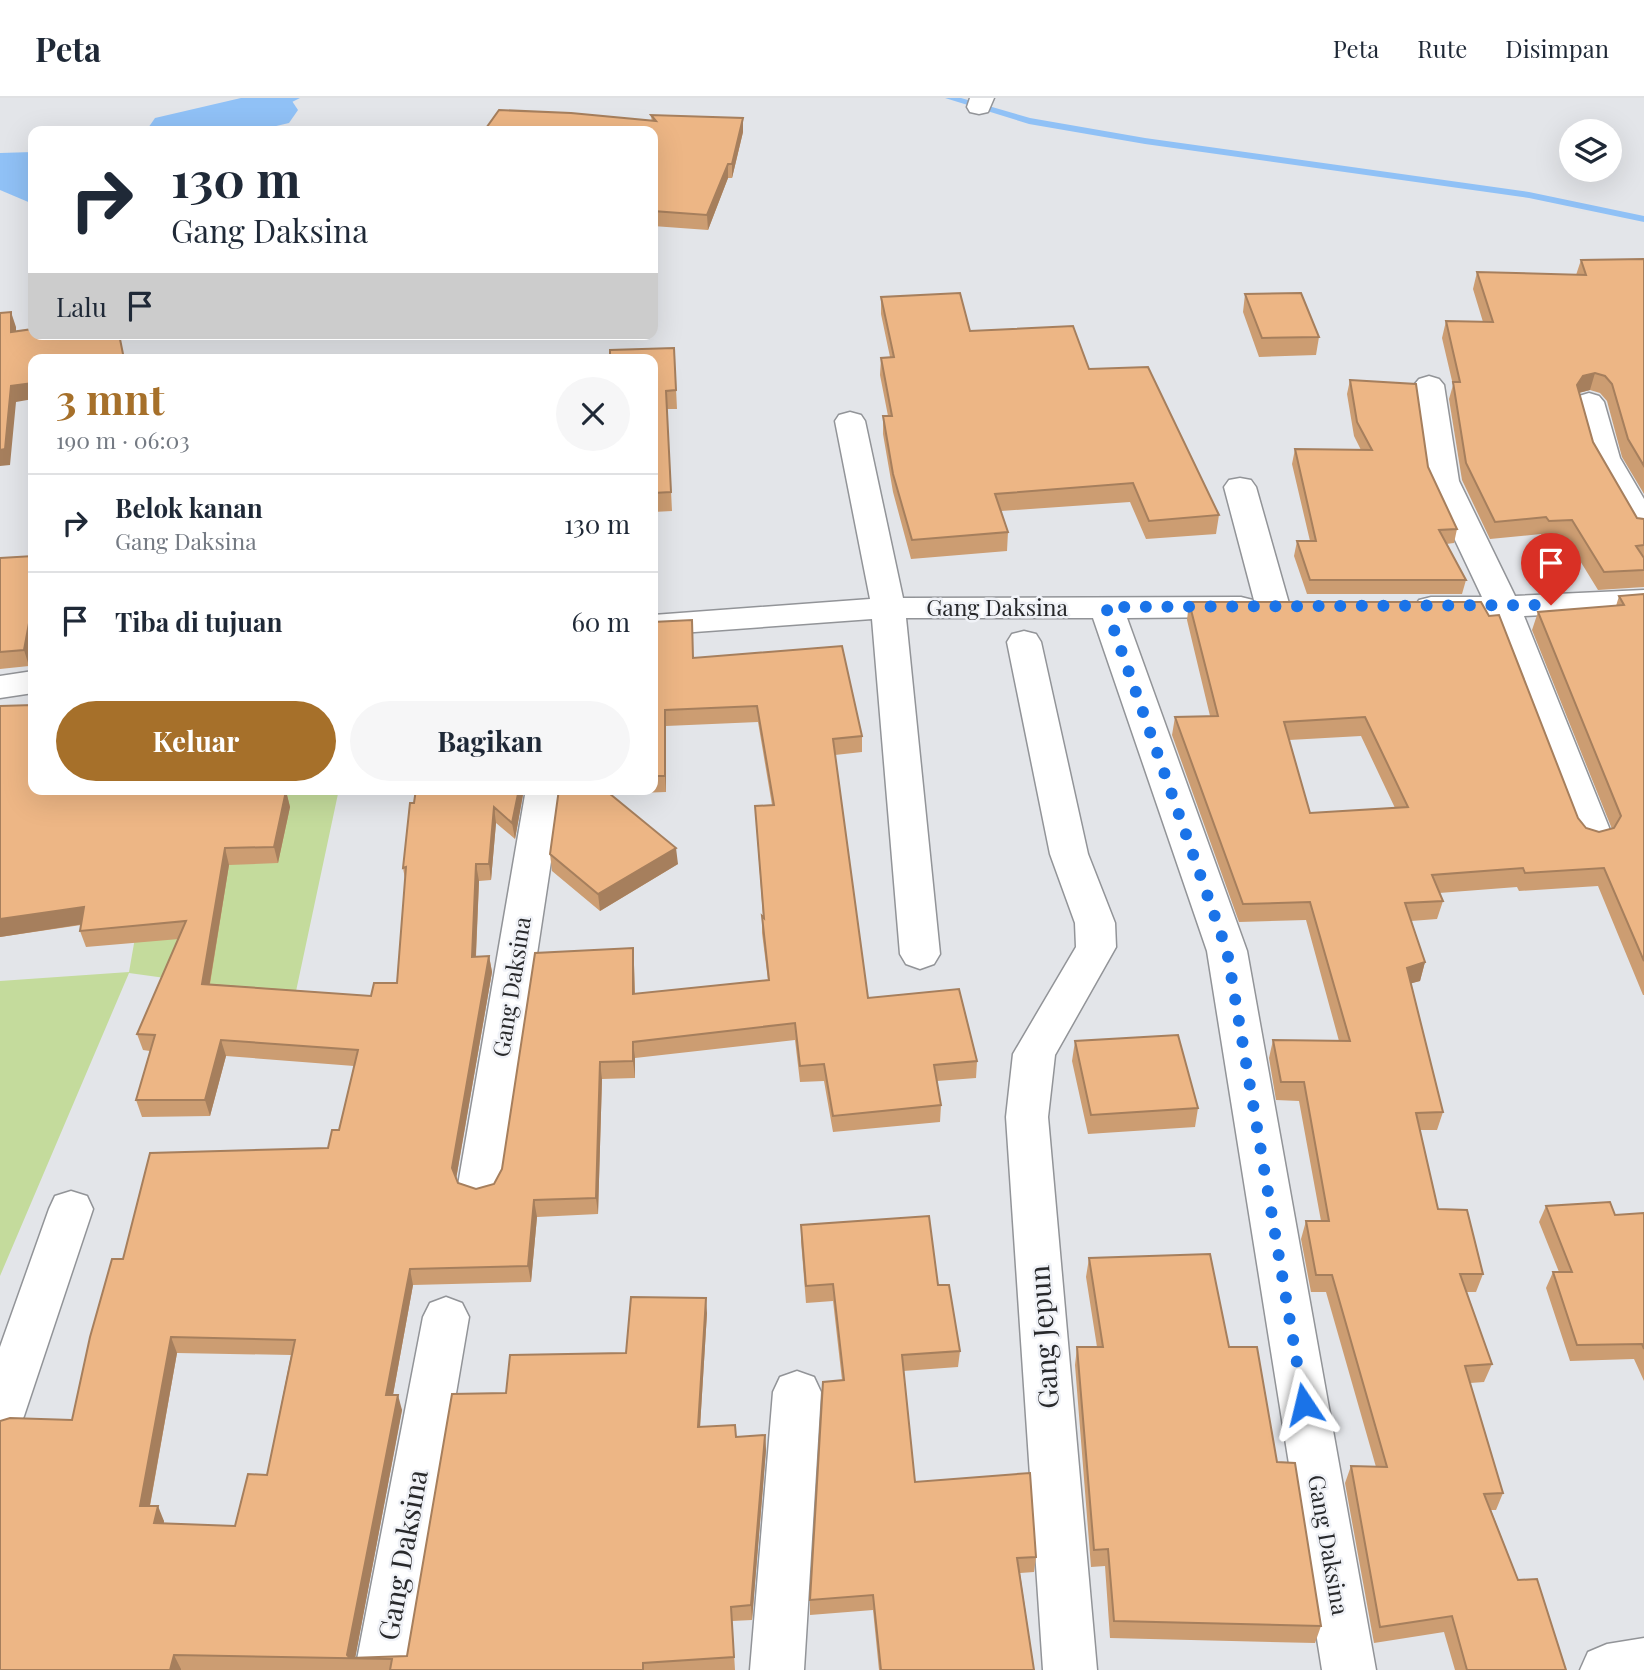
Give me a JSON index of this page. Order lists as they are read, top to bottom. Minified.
{"streets":{"street":["Gang Daksina","Gang Jepun"]},"page":{"header":"Peta","nav":["Peta","Rute","Disimpan"],"turn":["130 m","Gang Daksina"],"then":"Lalu","heading":["3 mnt","190 m · 06:03"],"list":[{"name":"Belok kanan","note":"Gang Daksina","value":"130 m"},{"name":"Tiba di tujuan","value":"60 m"}],"buttons":["Keluar","Bagikan"]}}
